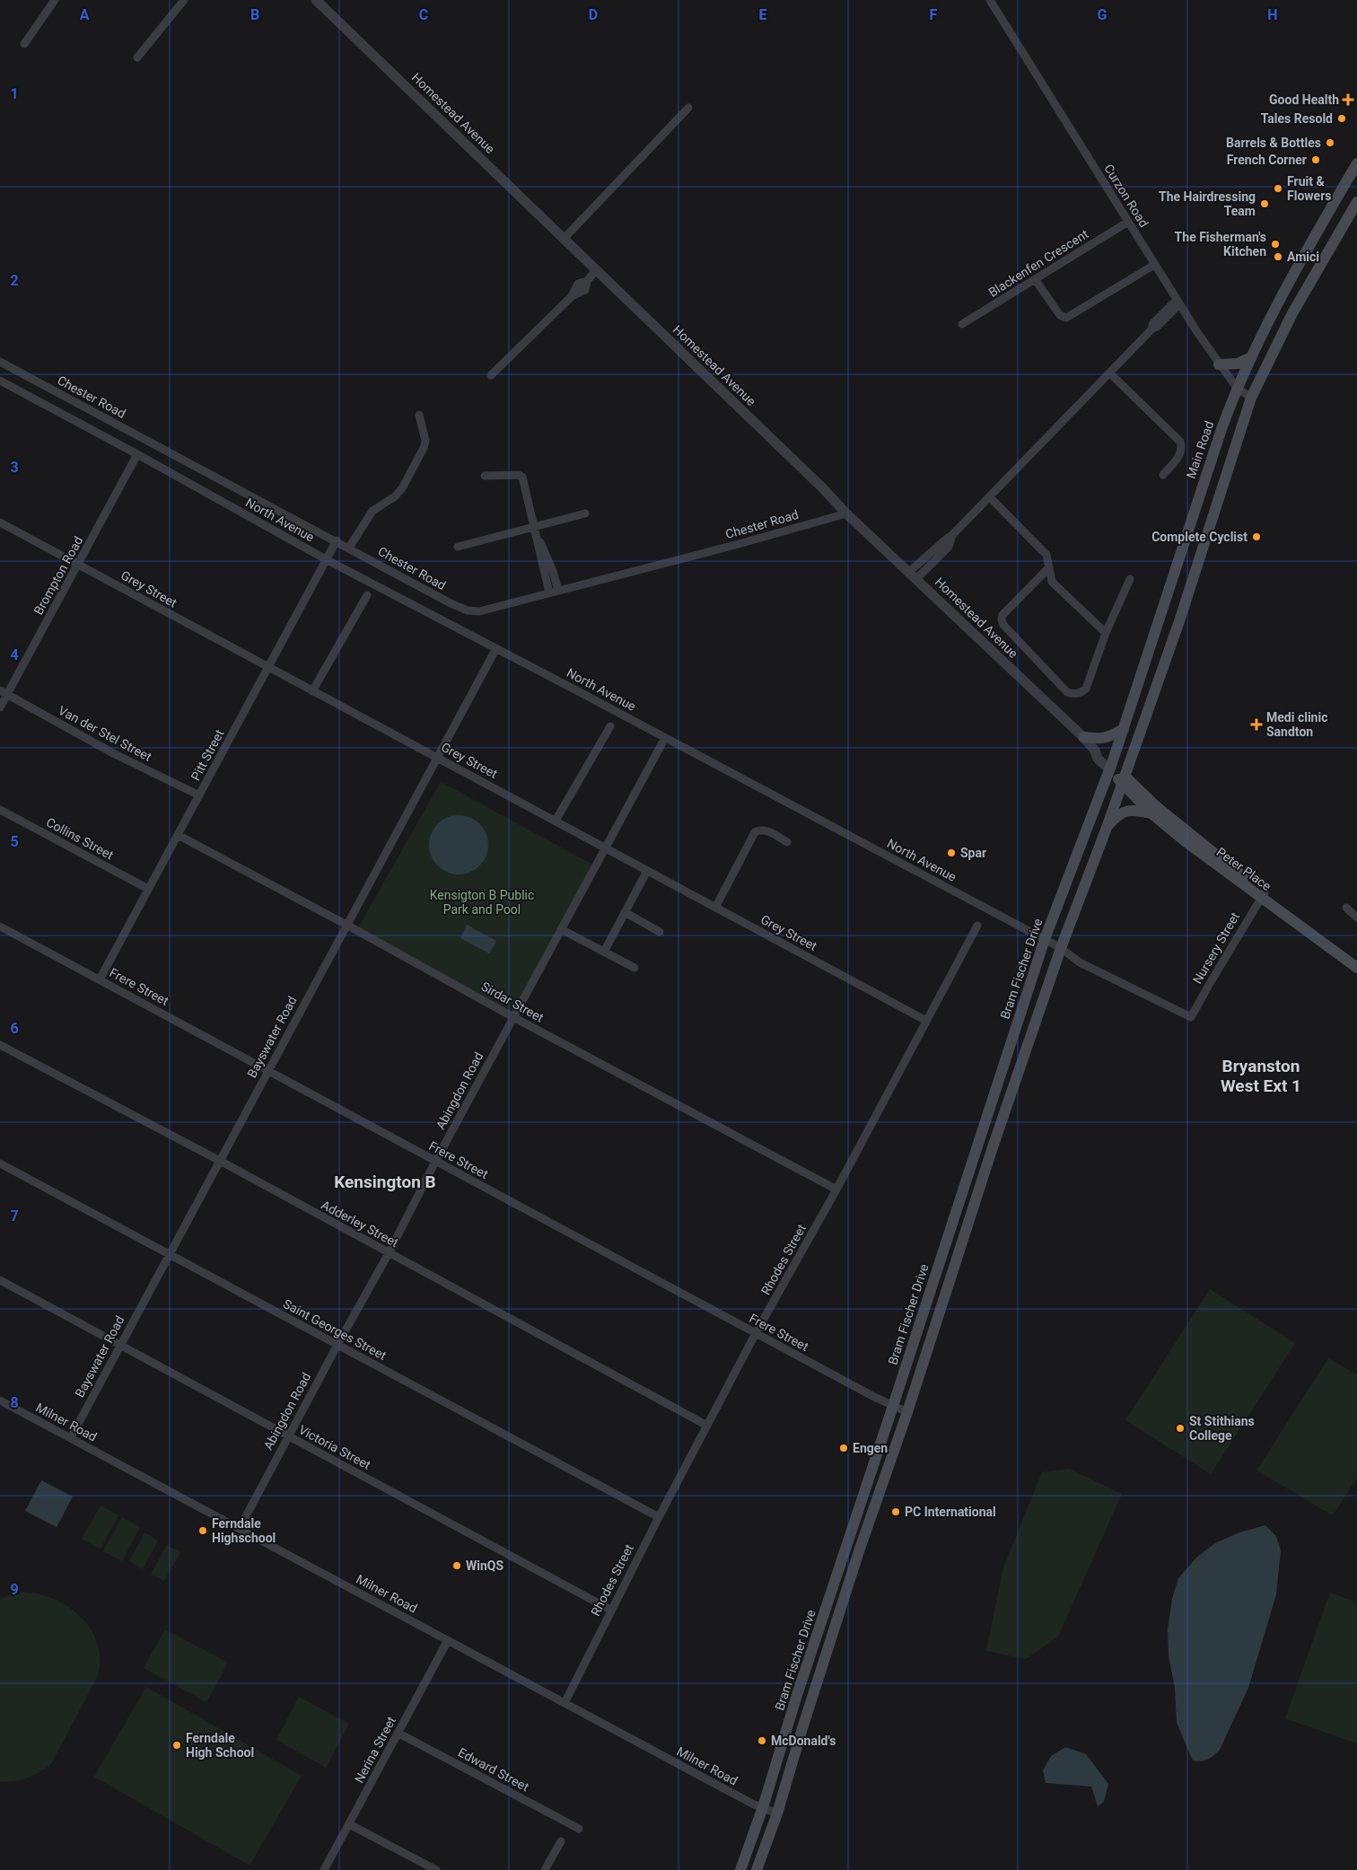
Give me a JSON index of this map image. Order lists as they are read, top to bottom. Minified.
{"streets":{"main road":["Main Road","Peter Place","Bram Fischer Drive"],"street":["Homestead Avenue","Curzon Road","Blackenfen Crescent","Chester Road","North Avenue","Brompton Road","Grey Street","Van der Stel Street","Pitt Street","Collins Street","Nursery Street","Frere Street","Sirdar Street","Bayswater Road","Abingdon Road","Adderley Street","Rhodes Street","Saint Georges Street","Milner Road","Victoria Street","Nerina Street","Edward Street"]},"crossings":[["Homestead Avenue","Chester Road"],["Homestead Avenue","Main Road"],["Homestead Avenue","Bram Fischer Drive"],["Curzon Road","Blackenfen Crescent"],["Curzon Road","Main Road"],["Chester Road","Pitt Street"],["Main Road","Bram Fischer Drive"],["North Avenue","Brompton Road"],["North Avenue","Pitt Street"],["North Avenue","Nursery Street"],["North Avenue","Bram Fischer Drive"],["North Avenue","Bayswater Road"],["North Avenue","Abingdon Road"],["Brompton Road","Grey Street"],["Brompton Road","Van der Stel Street"],["Grey Street","Pitt Street"],["Grey Street","Bayswater Road"],["Grey Street","Abingdon Road"],["Grey Street","Rhodes Street"],["Van der Stel Street","Pitt Street"],["Pitt Street","Collins Street"],["Pitt Street","Frere Street"],["Pitt Street","Sirdar Street"],["Peter Place","Nursery Street"],["Bram Fischer Drive","Frere Street"],["Bram Fischer Drive","Milner Road"],["Frere Street","Bayswater Road"],["Frere Street","Abingdon Road"],["Frere Street","Rhodes Street"],["Sirdar Street","Bayswater Road"],["Sirdar Street","Abingdon Road"],["Sirdar Street","Rhodes Street"],["Bayswater Road","Adderley Street"],["Bayswater Road","Saint Georges Street"],["Bayswater Road","Milner Road"],["Bayswater Road","Victoria Street"],["Abingdon Road","Adderley Street"],["Abingdon Road","Saint Georges Street"],["Abingdon Road","Milner Road"],["Abingdon Road","Victoria Street"],["Adderley Street","Rhodes Street"],["Rhodes Street","Saint Georges Street"],["Rhodes Street","Milner Road"],["Rhodes Street","Victoria Street"],["Milner Road","Nerina Street"],["Nerina Street","Edward Street"]],"districts":["Bryanston West Ext 1","Kensington B"],"parks":["Kensigton B Public Park and Pool"],"places":{"health":["Good Health","Medi clinic Sandton"],"other":["Tales Resold","Barrels & Bottles","French Corner","Fruit & Flowers","The Hairdressing Team","The Fisherman's Kitchen","Amici","Complete Cyclist","Spar","St Stithians College","Engen","PC International","Ferndale Highschool","WinQS","McDonald's","Ferndale High School"]},"grid":{"columns":["A","B","C","D","E","F","G","H"],"rows":["1","2","3","4","5","6","7","8","9"]}}
